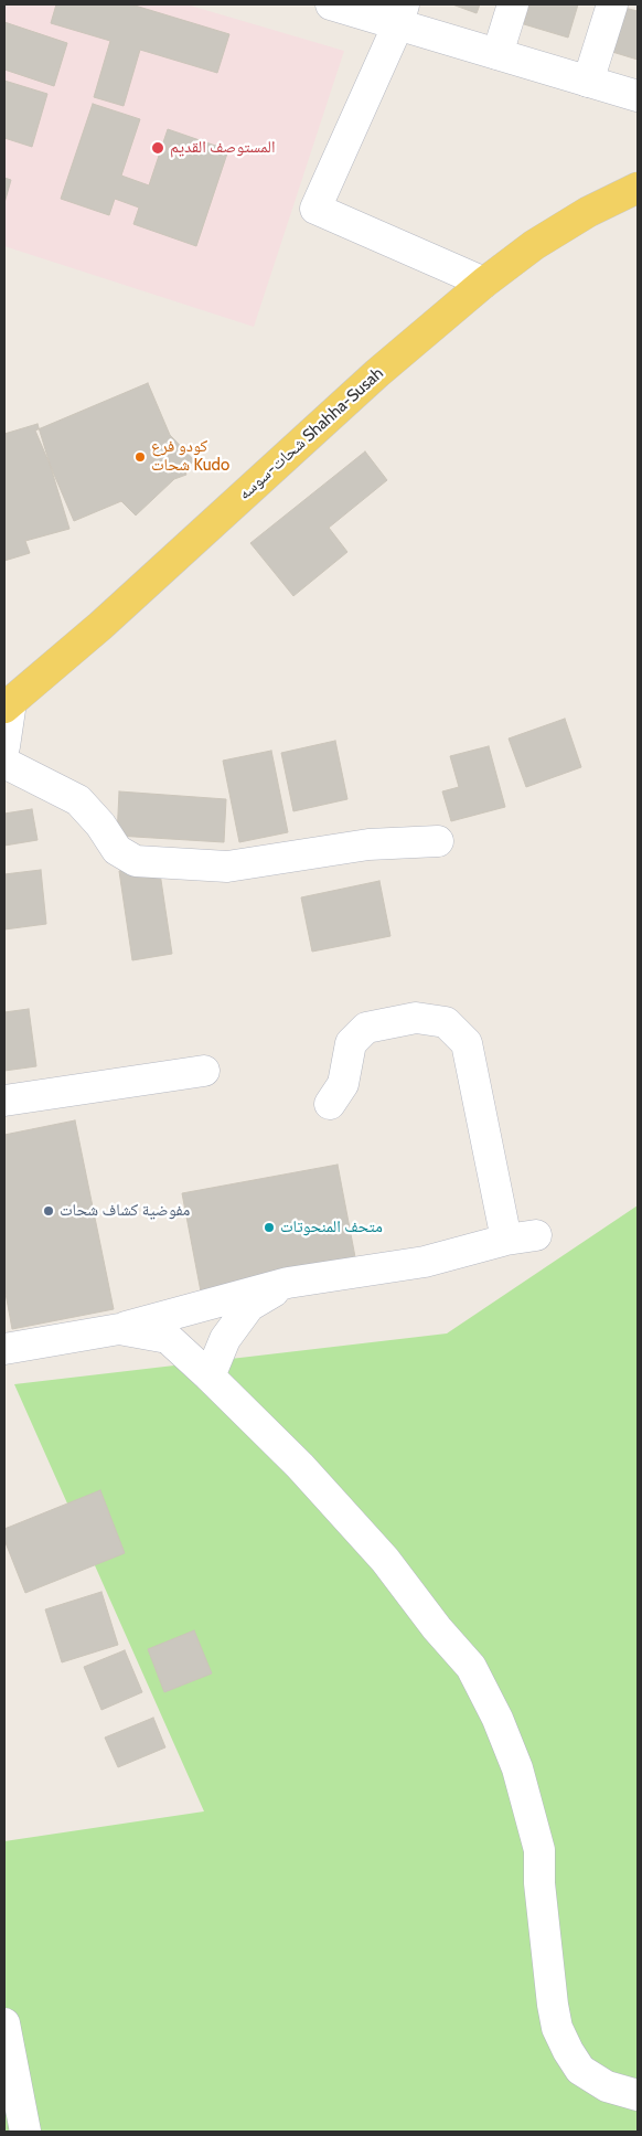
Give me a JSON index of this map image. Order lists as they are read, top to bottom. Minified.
{"streets":{"main road":["شحات-سوسه Shahha-Susah"]},"places":["المستوصف القديم","كودو فرع شحات Kudo","مفوضية كشاف شحات","متحف المنحوتات"]}
